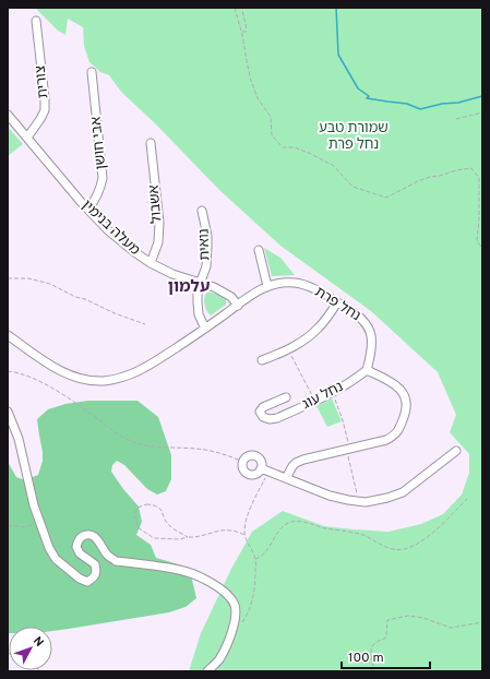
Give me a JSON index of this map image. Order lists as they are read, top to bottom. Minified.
{"streets":{"street":["צורית","אבי חושן","אשבול","מעלה בנימין","נואית","נחל פרת","נחל עוג"]},"crossings":[["צורית","מעלה בנימין"],["אבי חושן","מעלה בנימין"],["אשבול","מעלה בנימין"],["מעלה בנימין","נואית"],["מעלה בנימין","נחל פרת"],["נואית","נחל פרת"],["נחל פרת","נחל עוג"]],"districts":["עלמון"],"parks":["שמורת טבע נחל פרת"],"scale_bar":"100 m","north":"top right"}
